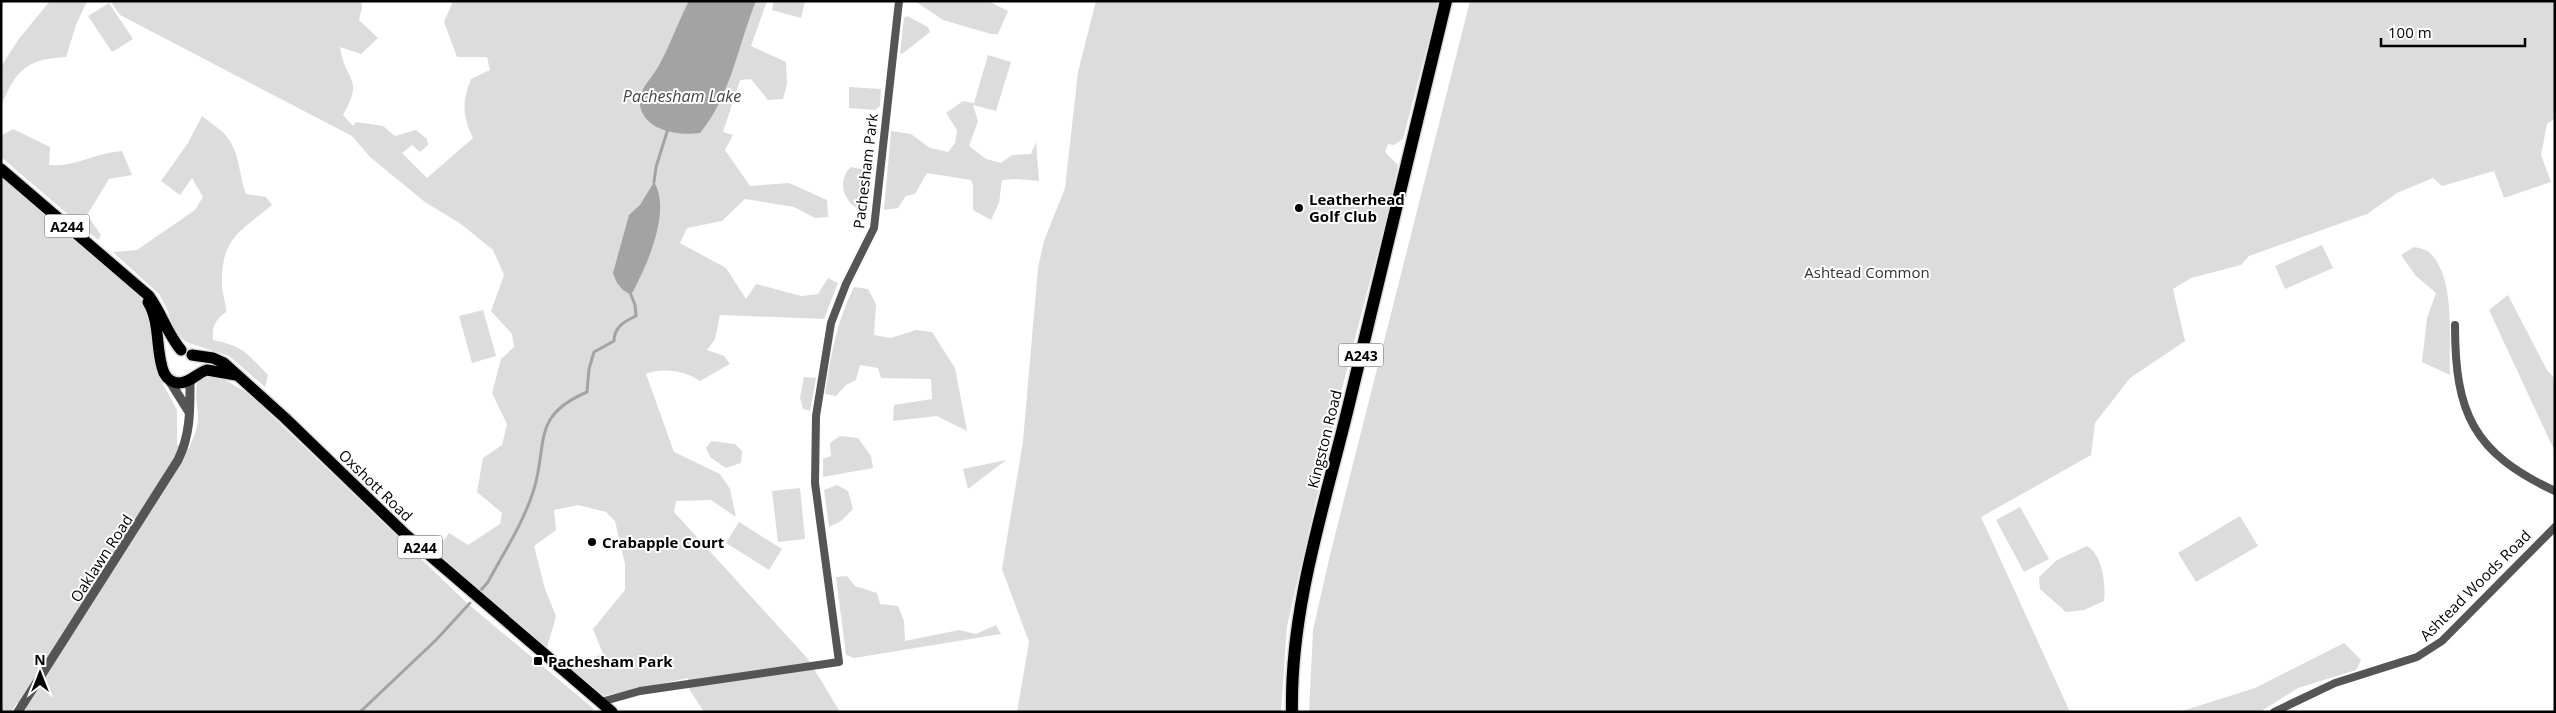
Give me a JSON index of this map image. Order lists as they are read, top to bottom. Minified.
{"streets":{"highway":["A243","Kingston Road"],"main road":["A244","Oxshott Road"],"street":["Pachesham Park","Oaklawn Road","Ashtead Woods Road"]},"crossings":[["Pachesham Park","Oxshott Road"],["A244","Oxshott Road"],["A244","Oaklawn Road"],["Oxshott Road","Oaklawn Road"]],"water":["Pachesham Lake"],"parks":["Ashtead Common"],"places":{"other":["Leatherhead Golf Club","Crabapple Court"],"transit":["Pachesham Park"]},"scale_bar":"100 m","north":"top"}
